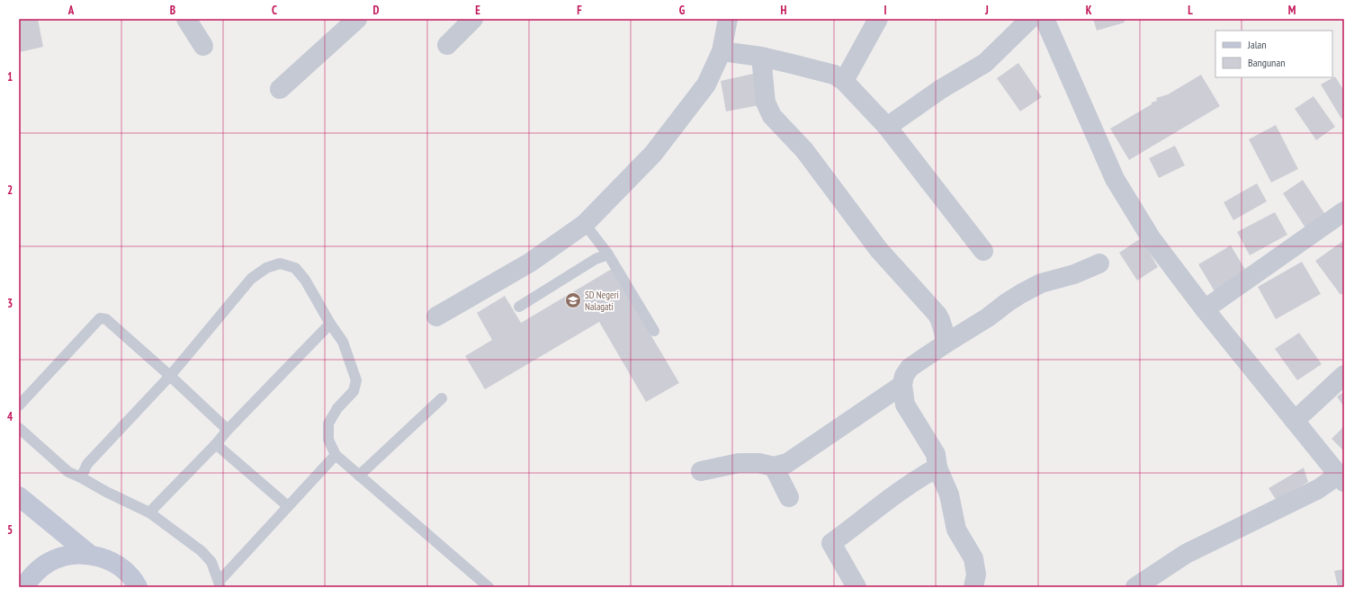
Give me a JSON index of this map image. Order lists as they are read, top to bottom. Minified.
{"places":{"school or university":["SD Negeri Nalagati"]},"legend":["Jalan","Bangunan"],"grid":{"columns":["A","B","C","D","E","F","G","H","I","J","K","L","M"],"rows":["1","2","3","4","5"]}}
